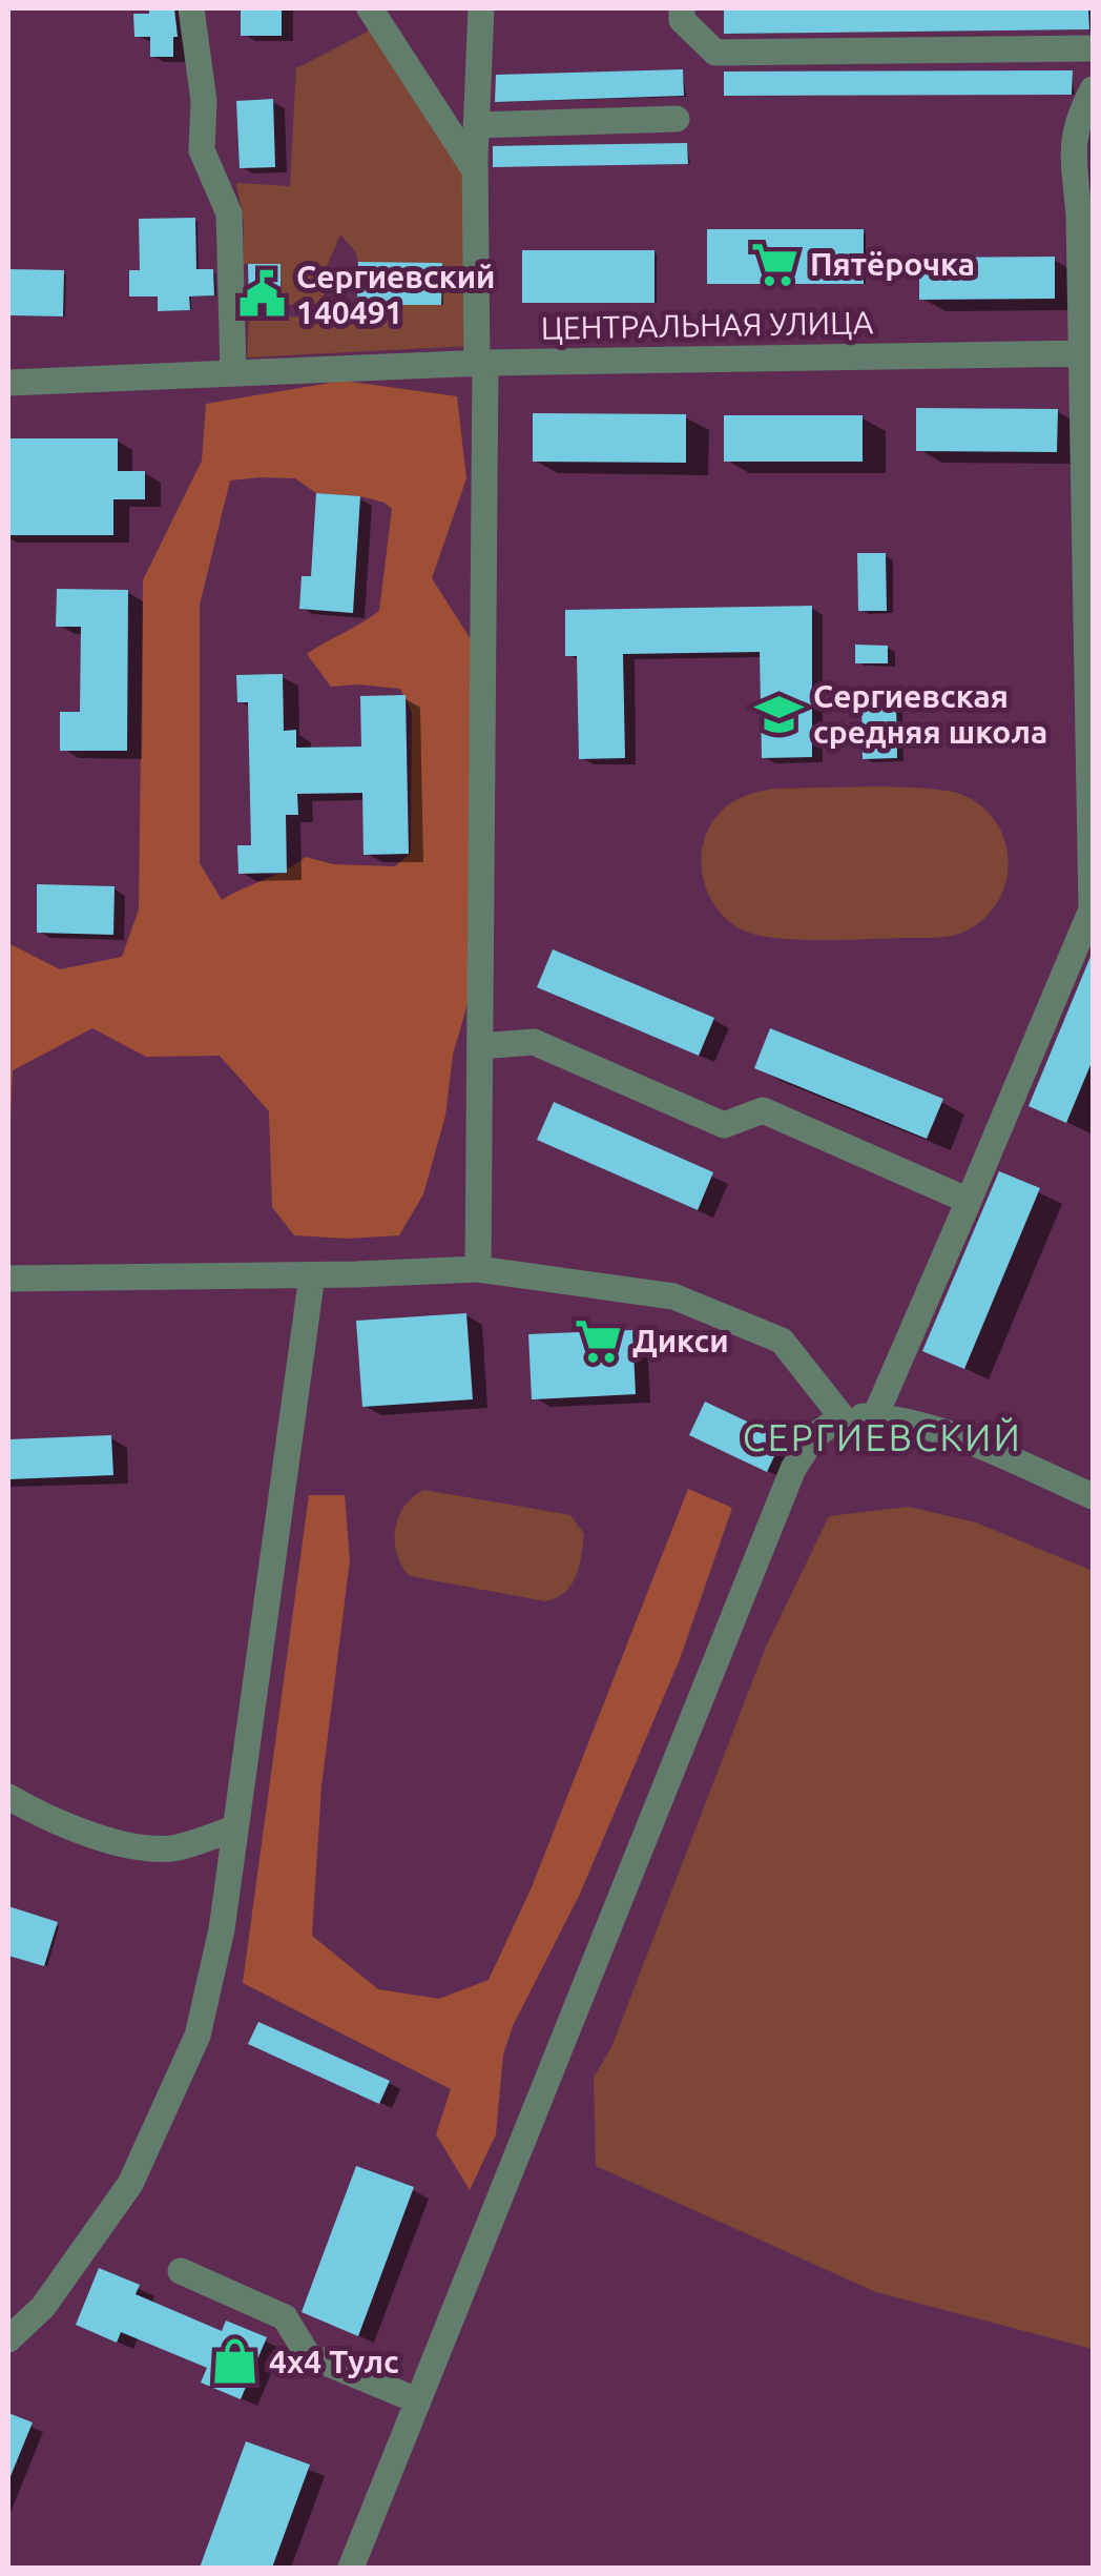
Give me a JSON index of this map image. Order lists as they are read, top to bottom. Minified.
{"streets":{"street":["ЦЕНТРАЛЬНАЯ УЛИЦА"]},"districts":["СЕРГИЕВСКИЙ"],"places":{"supermarket":["Пятёрочка","Дикси"],"public building":["Сергиевский 140491"],"school or university":["Сергиевская средняя школа"],"shop":["4x4 Тулс"]}}
